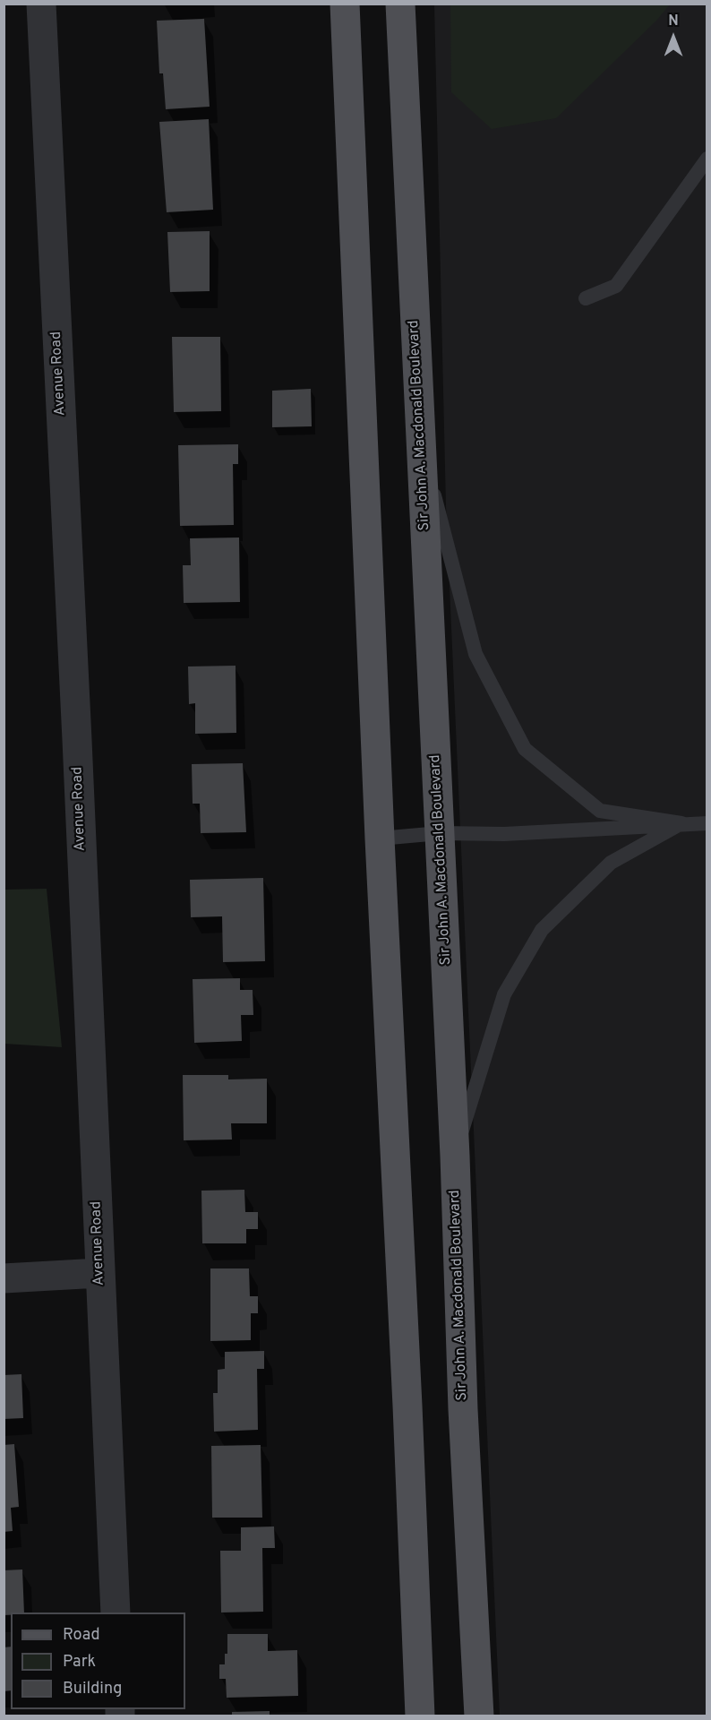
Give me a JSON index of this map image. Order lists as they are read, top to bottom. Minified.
{"streets":{"main road":["Sir John A. Macdonald Boulevard"],"street":["Avenue Road"]},"legend":["Road","Park","Building"],"north":"top"}
